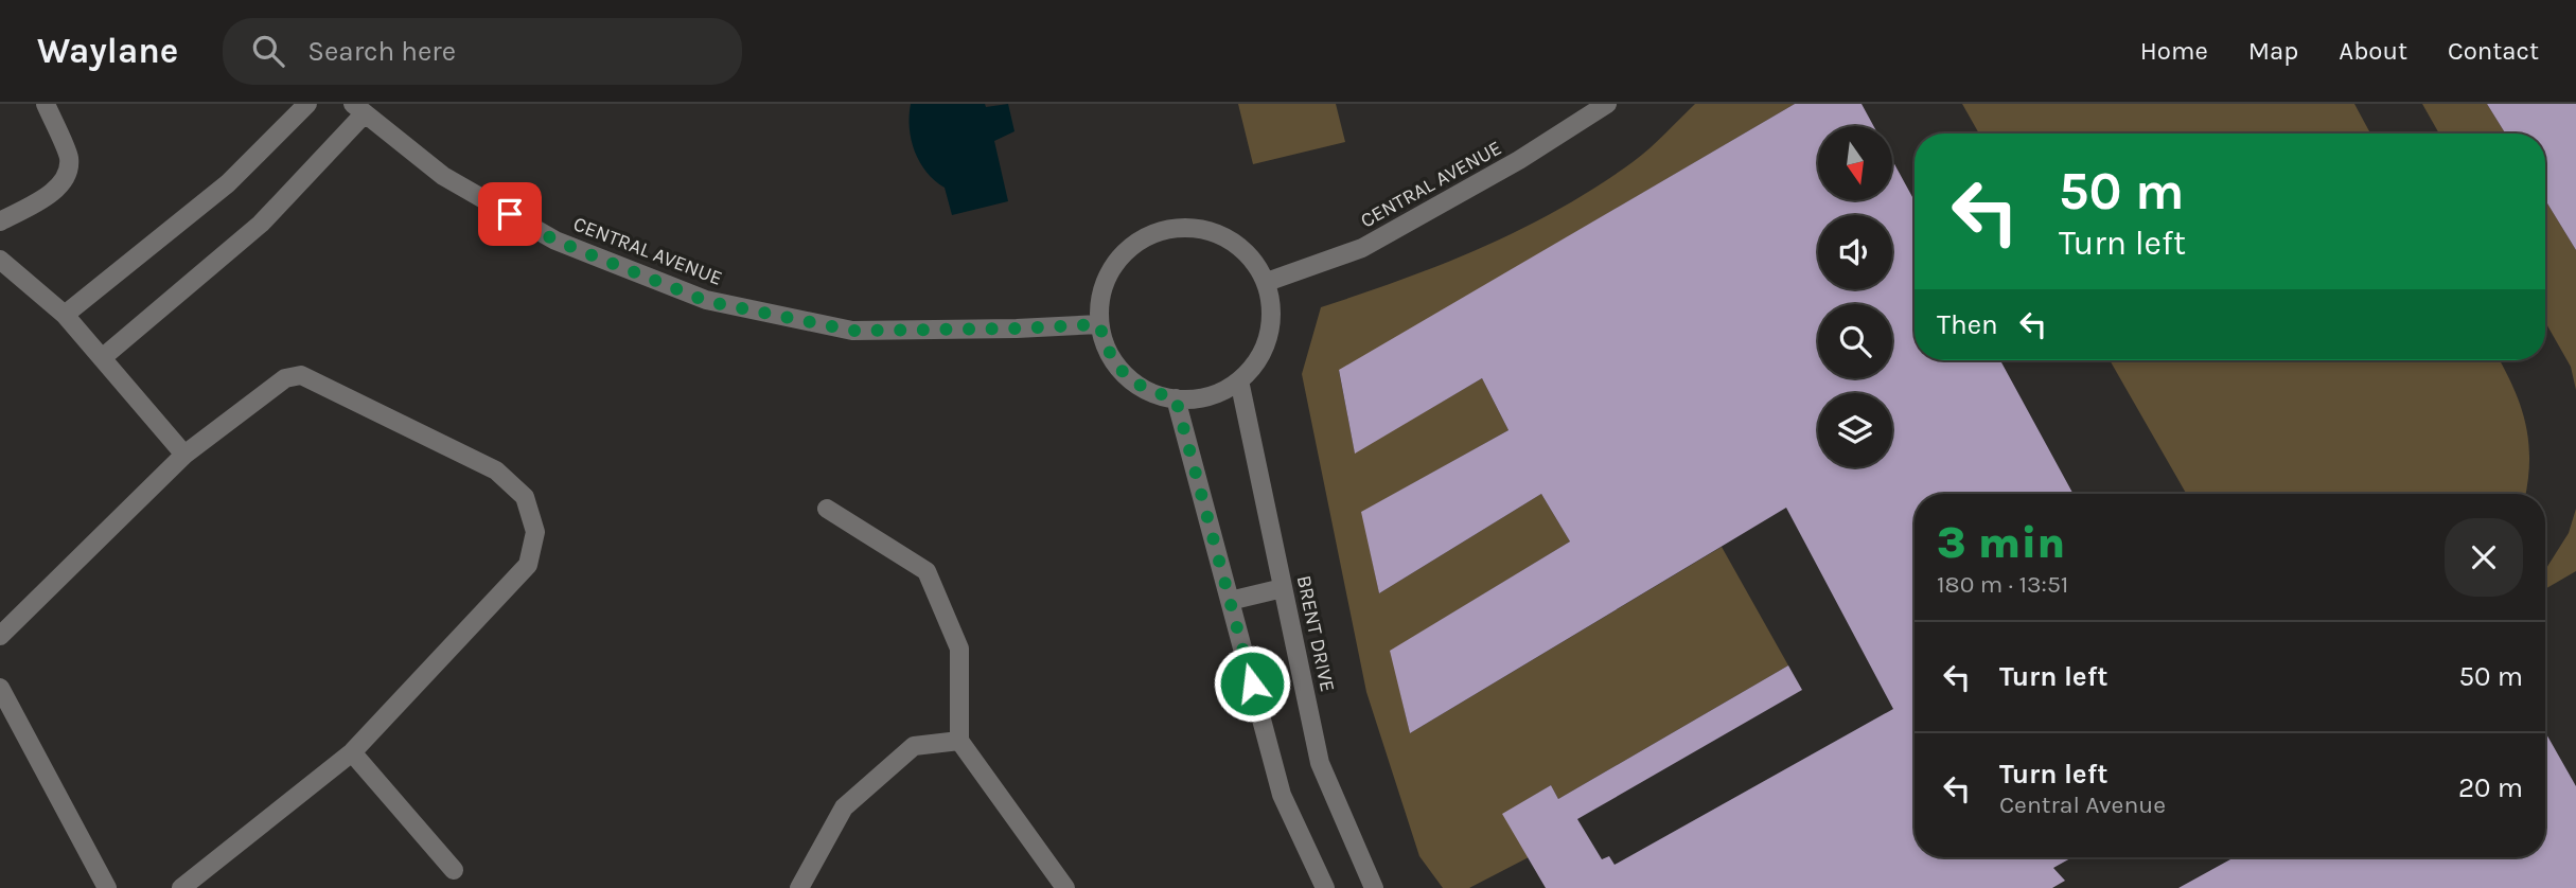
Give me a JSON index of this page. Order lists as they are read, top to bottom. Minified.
{"streets":{"street":["CENTRAL AVENUE","BRENT DRIVE"]},"crossings":[["CENTRAL AVENUE","BRENT DRIVE"]],"north":"bottom","page":{"header":"Waylane","search":"Search here","nav":["Home","Map","About","Contact"],"turn":["50 m","Turn left"],"then":"Then","heading":["3 min","180 m · 13:51"],"list":[{"name":"Turn left","value":"50 m"},{"name":"Turn left","note":"Central Avenue","value":"20 m"}]}}
